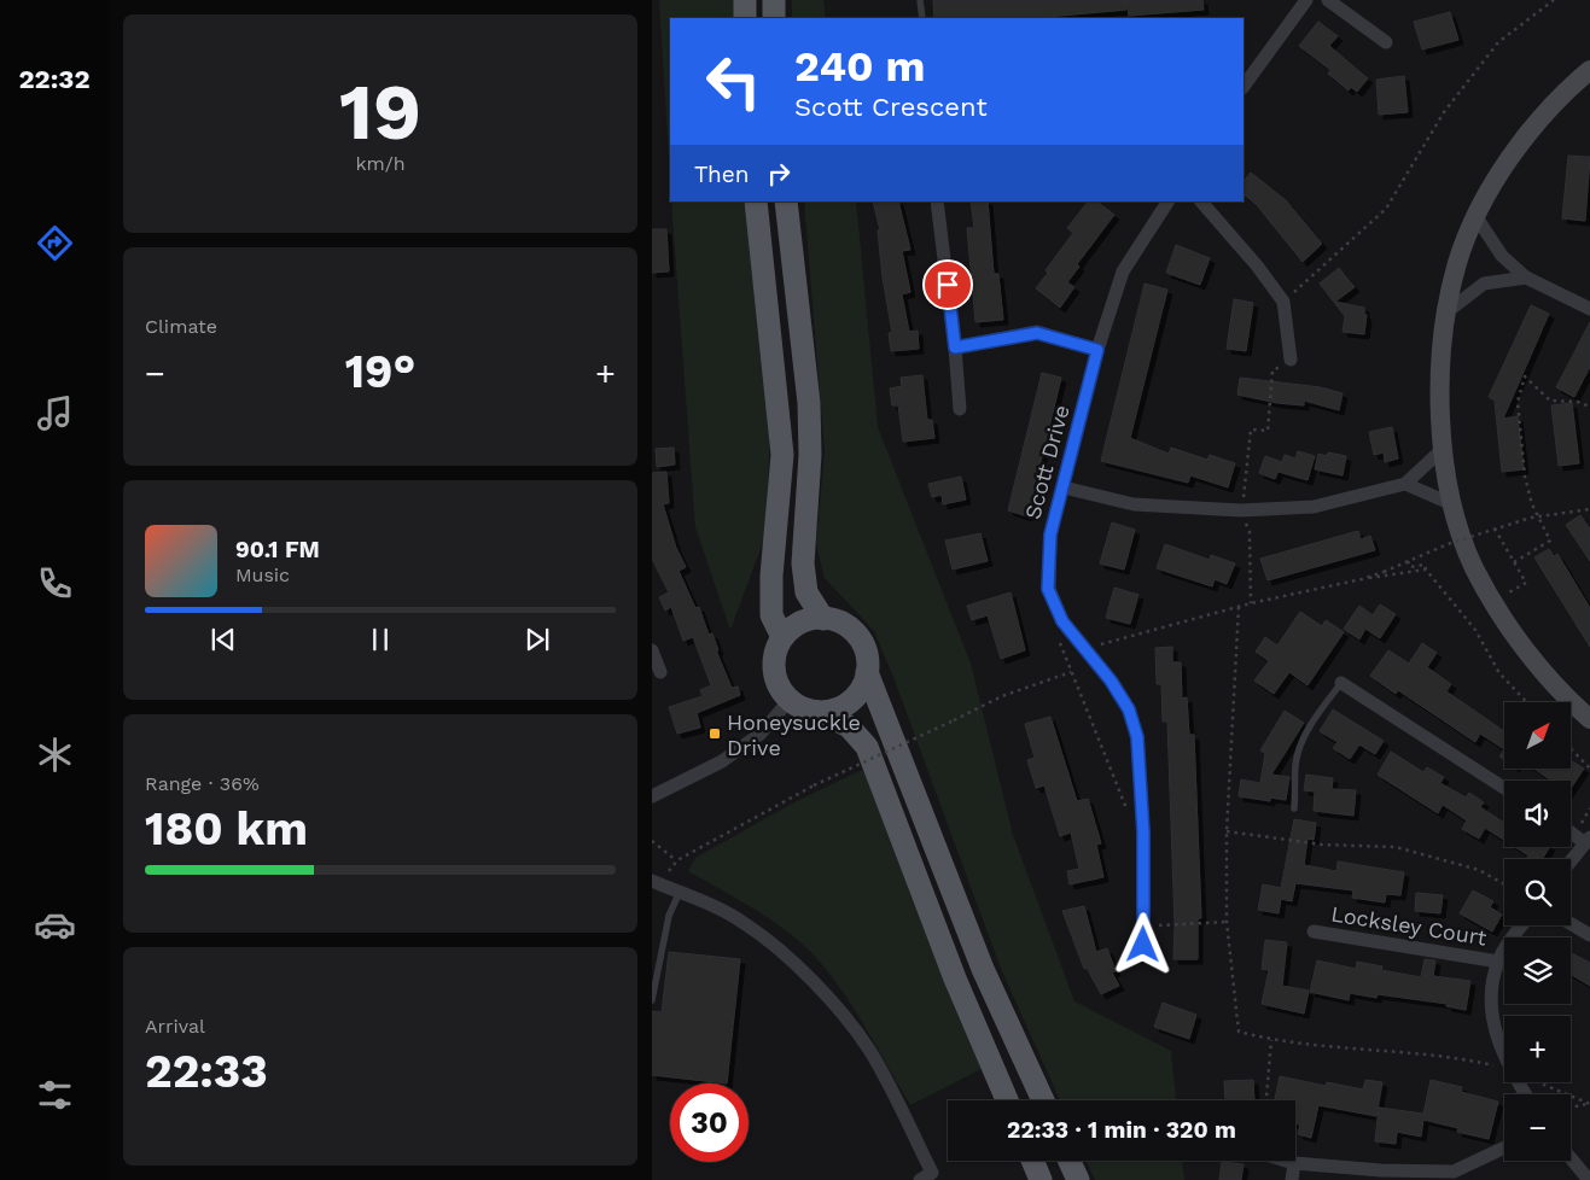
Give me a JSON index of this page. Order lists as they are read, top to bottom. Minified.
{"streets":{"street":["Scott Drive","Locksley Court"]},"places":{"transit":["Honeysuckle Drive"]},"north":"top right","page":{"tabs":"22:32","tile":[["19","km/h"],"Climate",["Range · 36%","180 km"],["Arrival","22:33"]],"turn":["240 m","Scott Crescent"],"then":"Then","heat":["−","19°","+"],"song":["90.1 FM","Music"],"map_buttons":["+","−"],"limit":"30","trip":"22:33 · 1 min · 320 m"}}
